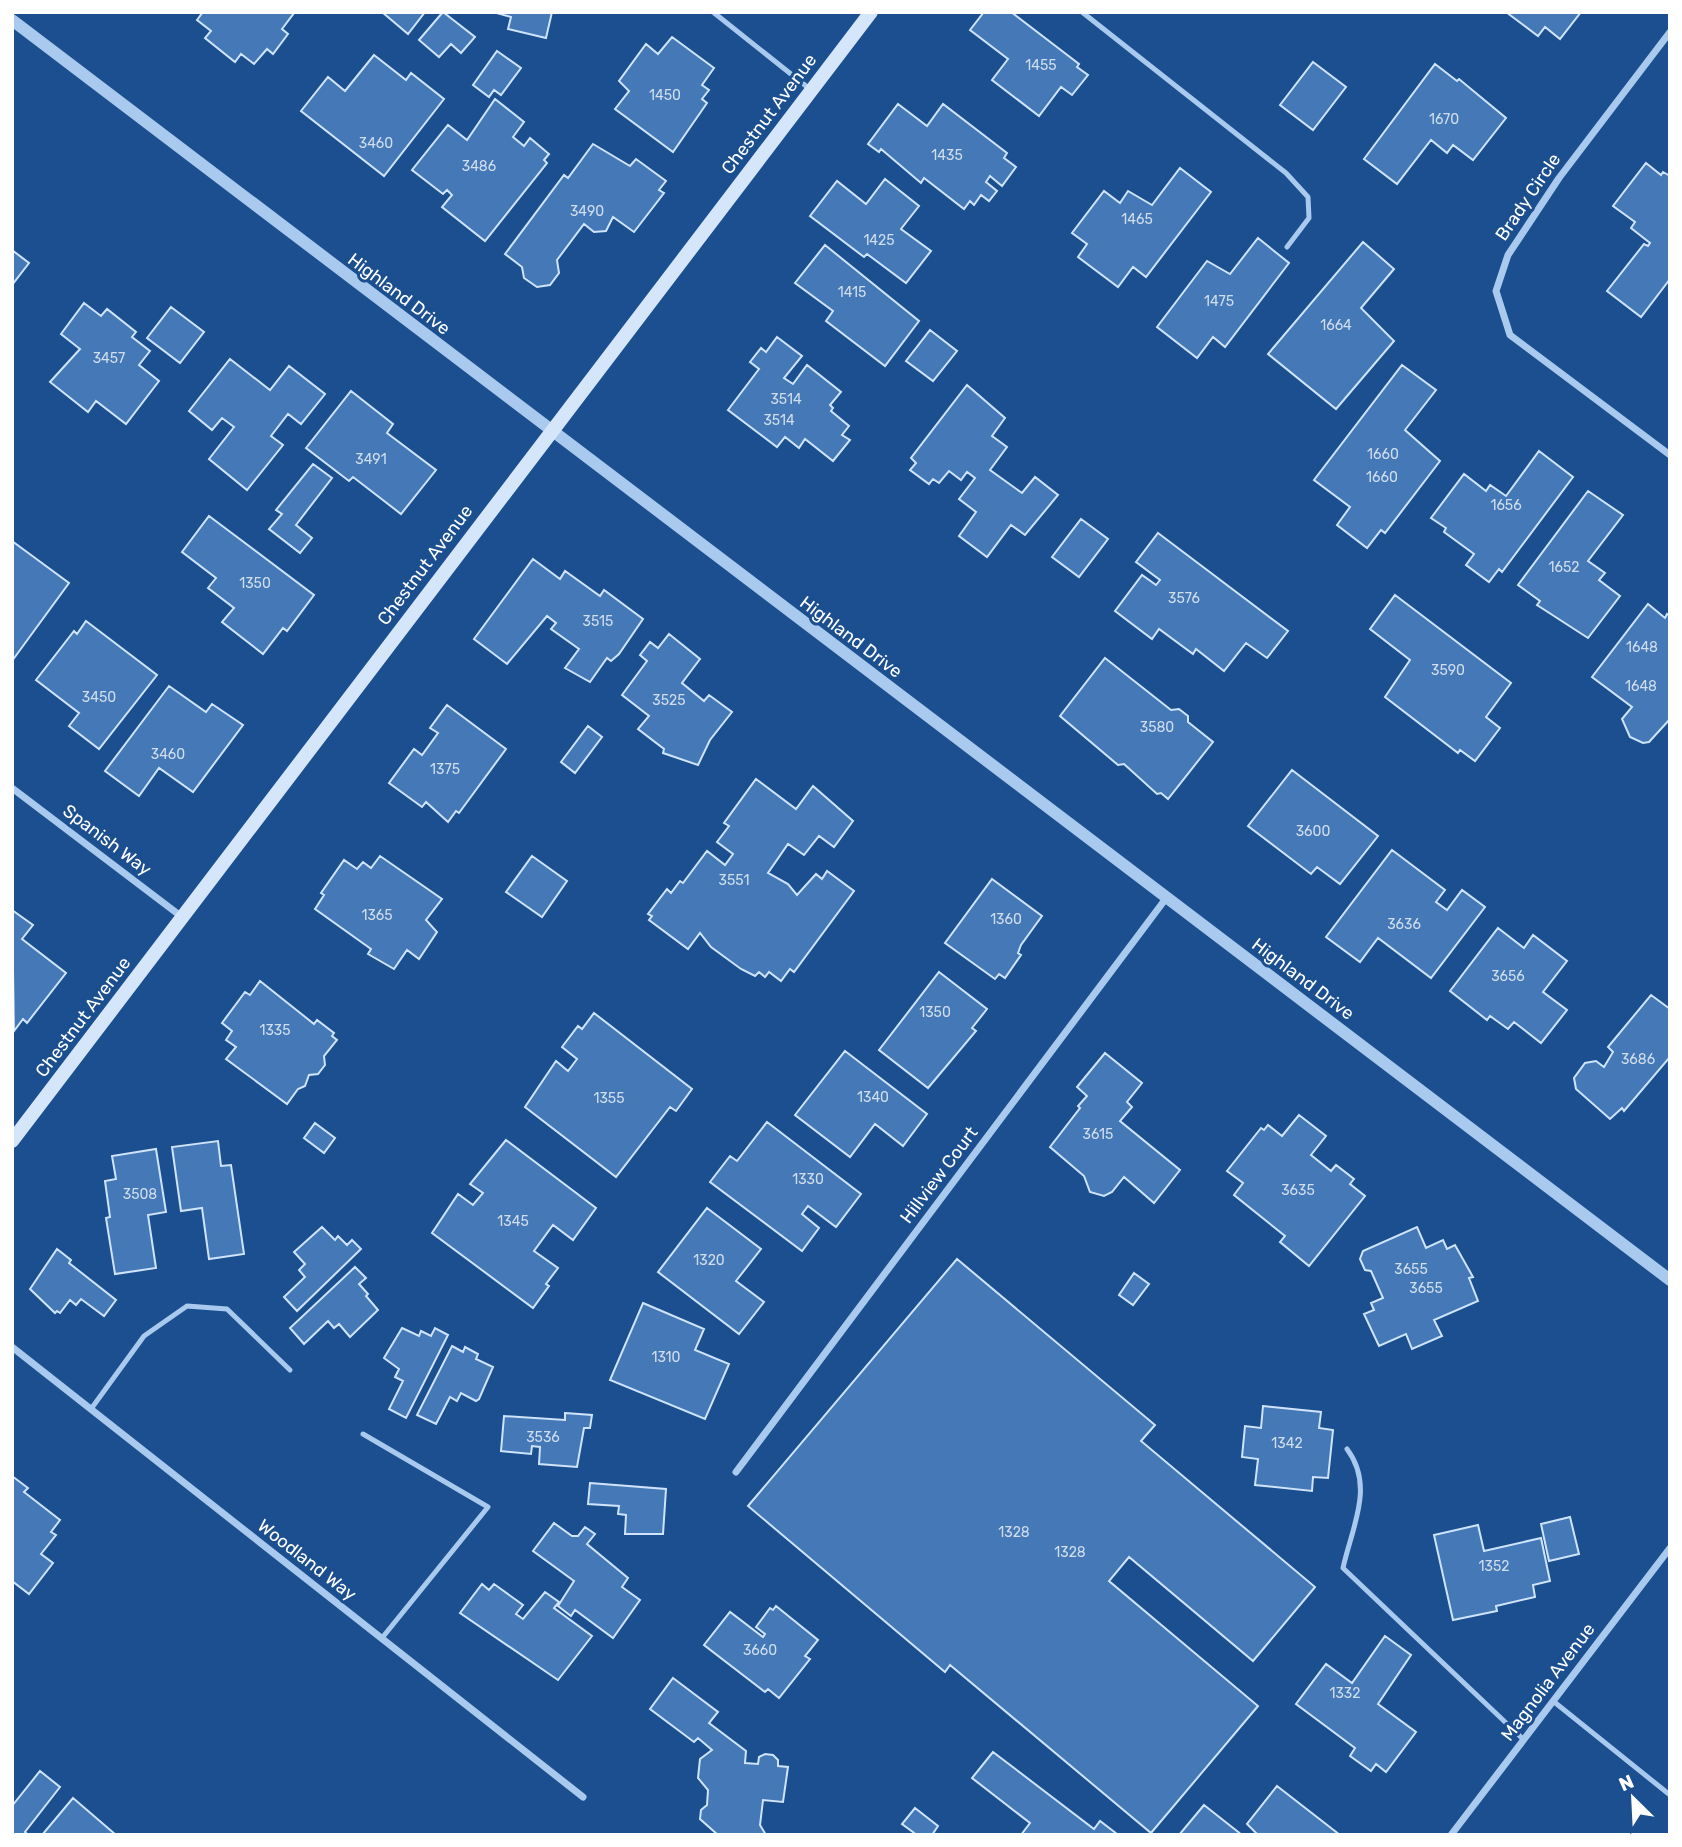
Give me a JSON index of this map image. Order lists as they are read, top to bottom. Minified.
{"streets":{"main road":["Chestnut Avenue"],"street":["Brady Circle","Highland Drive","Spanish Way","Hillview Court","Woodland Way","Magnolia Avenue"]},"crossings":[["Chestnut Avenue","Highland Drive"],["Chestnut Avenue","Spanish Way"],["Highland Drive","Hillview Court"]],"house_numbers":["1455","1450","1670","3460","1435","3486","3490","1465","1425","1415","1475","1664","3457","3514","3514","1660","3491","1660","1656","1652","1350","3576","3515","1648","3590","1648","3450","3525","3580","3460","1375","3600","3551","1365","1360","3636","3656","1350","1335","3686","1340","1355","3615","1330","3635","3508","1345","1320","3655","3655","1310","3536","1342","1328","1328","1352","3660","1332"],"north":"top left"}
